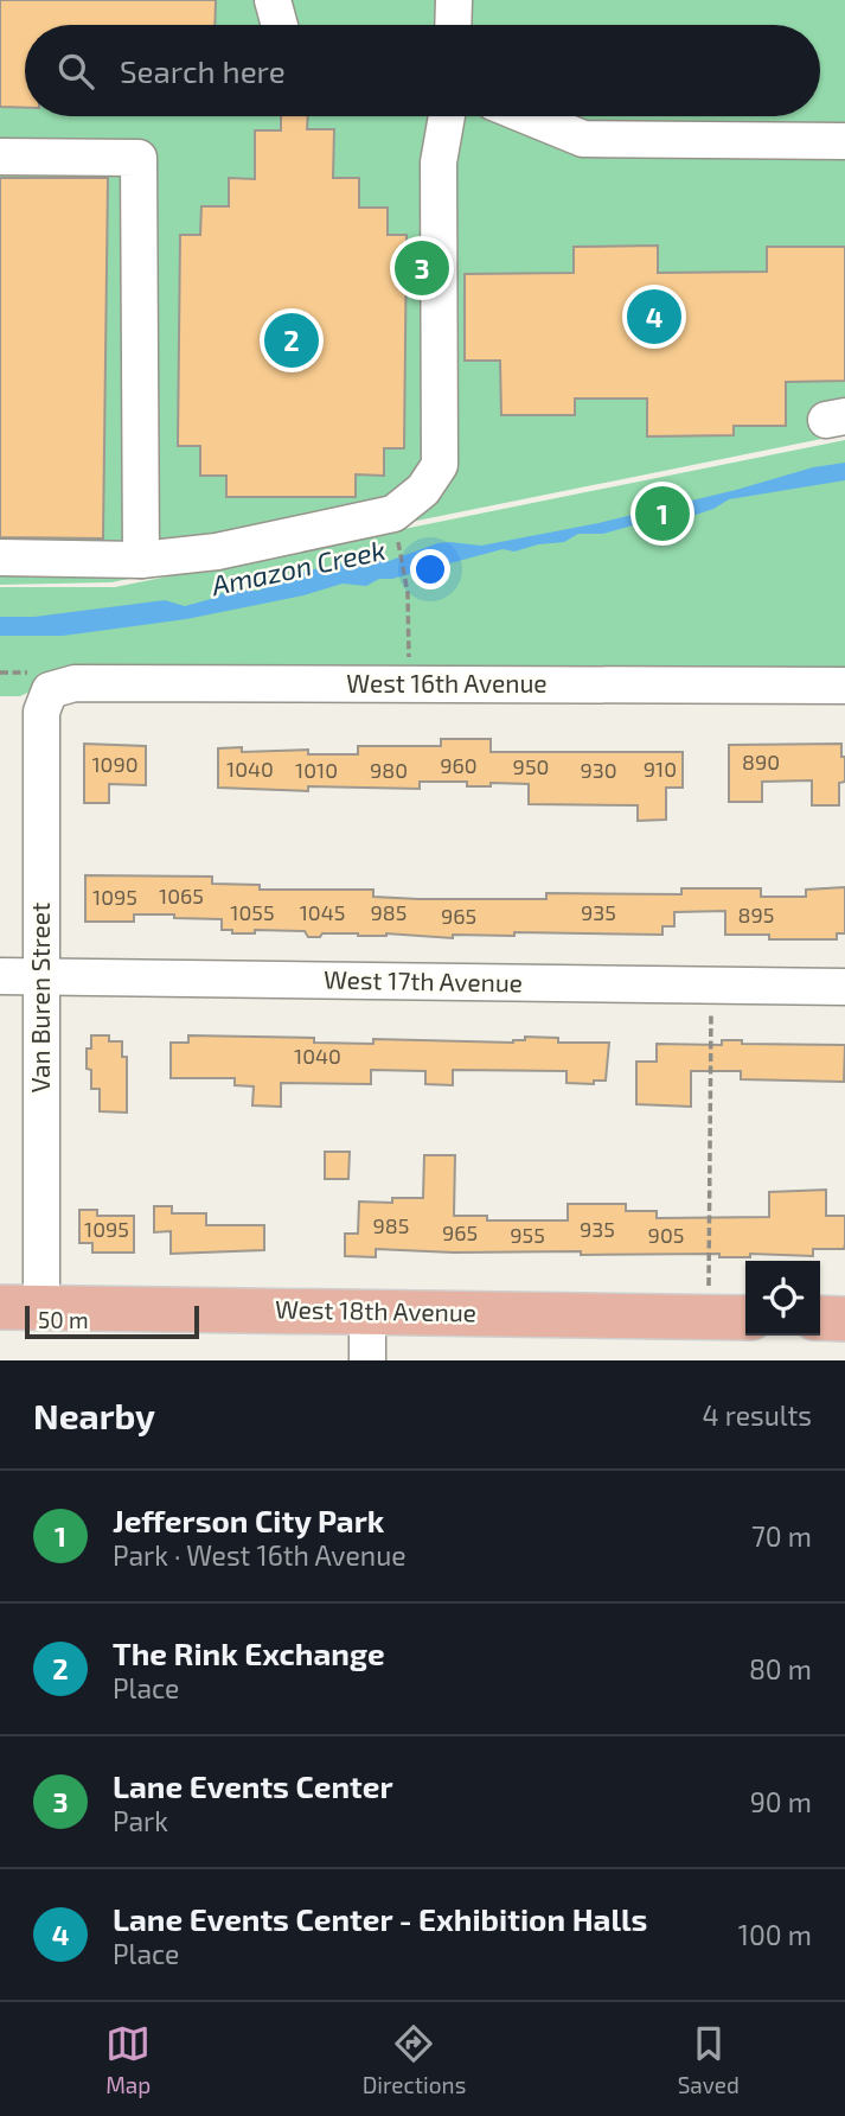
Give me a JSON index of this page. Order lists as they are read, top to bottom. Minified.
{"streets":{"main road":["West 18th Avenue"],"street":["West 16th Avenue","West 17th Avenue","Van Buren Street"]},"crossings":[["West 16th Avenue","Van Buren Street"],["West 17th Avenue","Van Buren Street"],["Van Buren Street","West 18th Avenue"]],"water":["Amazon Creek"],"house_numbers":["890","1090","960","950","1040","910","1010","980","930","1065","1095","1055","1045","985","935","895","965","1040","985","1095","935","965","955","905"],"scale_bar":"50 m","page":{"search":"Search here","pins":["3","4","2","1"],"scale":"50 m","heading":["Nearby","4 results"],"list":[{"mark":"1","name":"Jefferson City Park","note":"Park · West 16th Avenue","value":"70 m"},{"mark":"2","name":"The Rink Exchange","note":"Place","value":"80 m"},{"mark":"3","name":"Lane Events Center","note":"Park","value":"90 m"},{"mark":"4","name":"Lane Events Center - Exhibition Halls","note":"Place","value":"100 m"}],"nav":["Map","Directions","Saved"]}}
